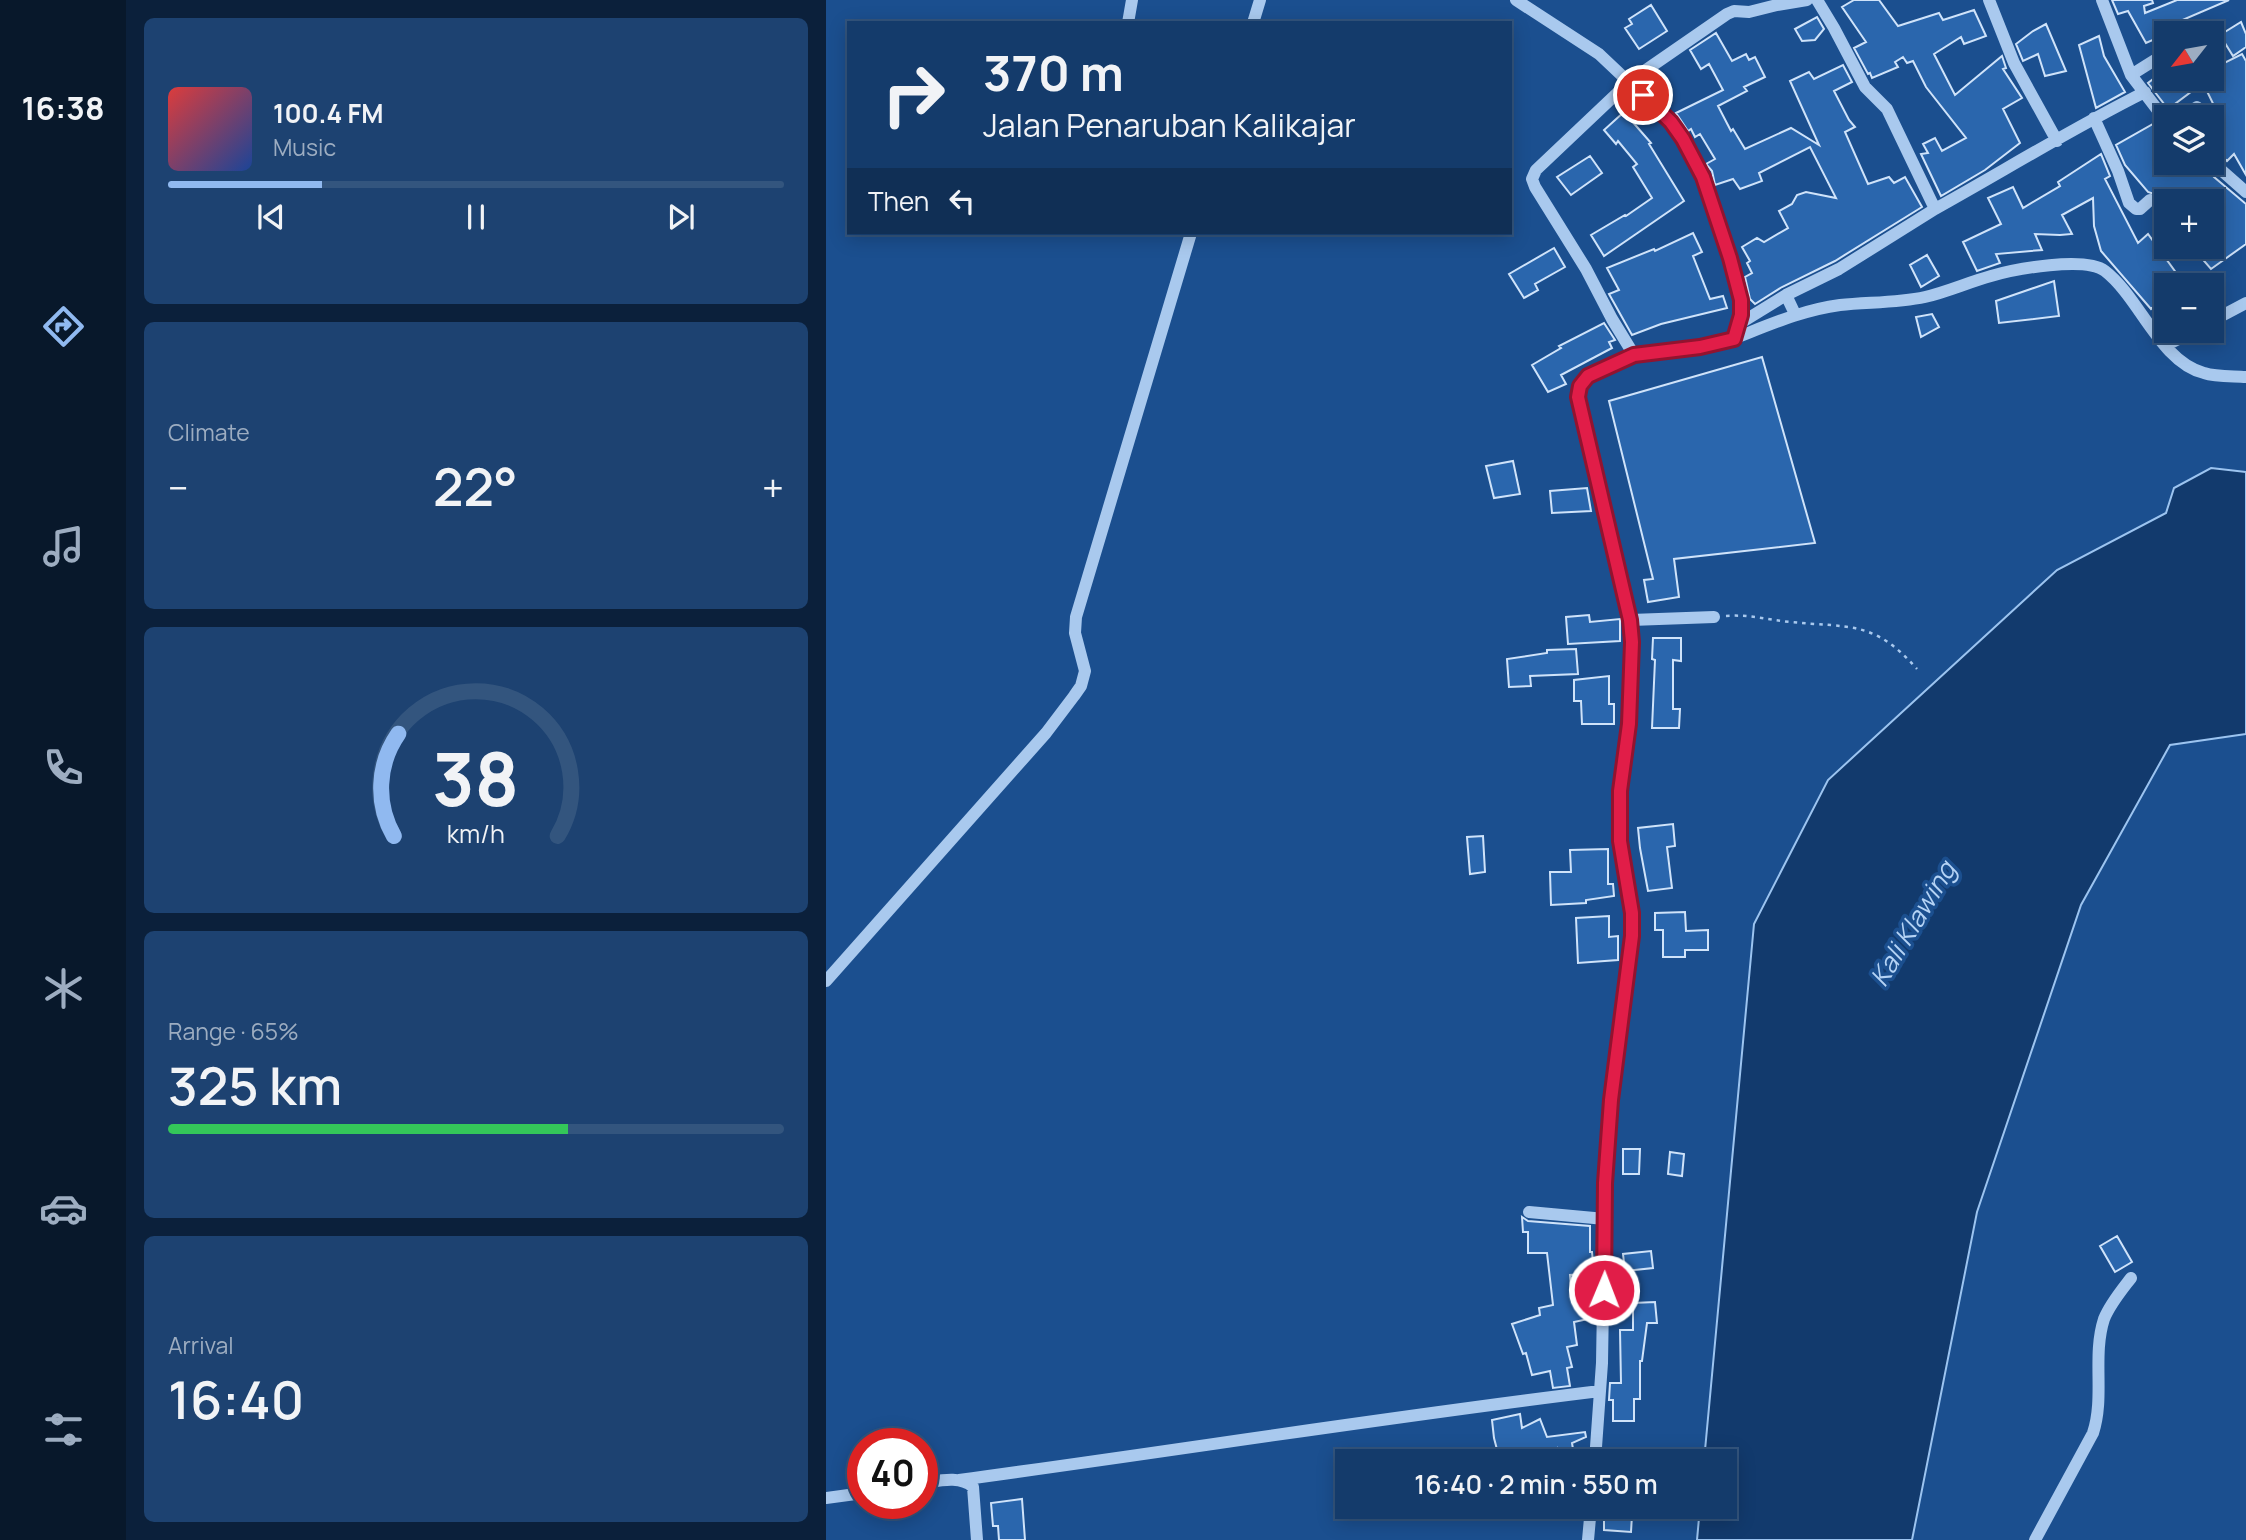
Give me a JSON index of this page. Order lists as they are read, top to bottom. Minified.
{"water":["Kali Klawing"],"north":"bottom left","page":{"tabs":"16:38","map_buttons":["+","−"],"turn":["370 m","Jalan Penaruban Kalikajar"],"song":["100.4 FM","Music"],"then":"Then","tile":["Climate",["Range · 65%","325 km"],["Arrival","16:40"]],"heat":["−","22°","+"],"limit":"40","trip":"16:40 · 2 min · 550 m","gauge":["38","km/h"]}}
